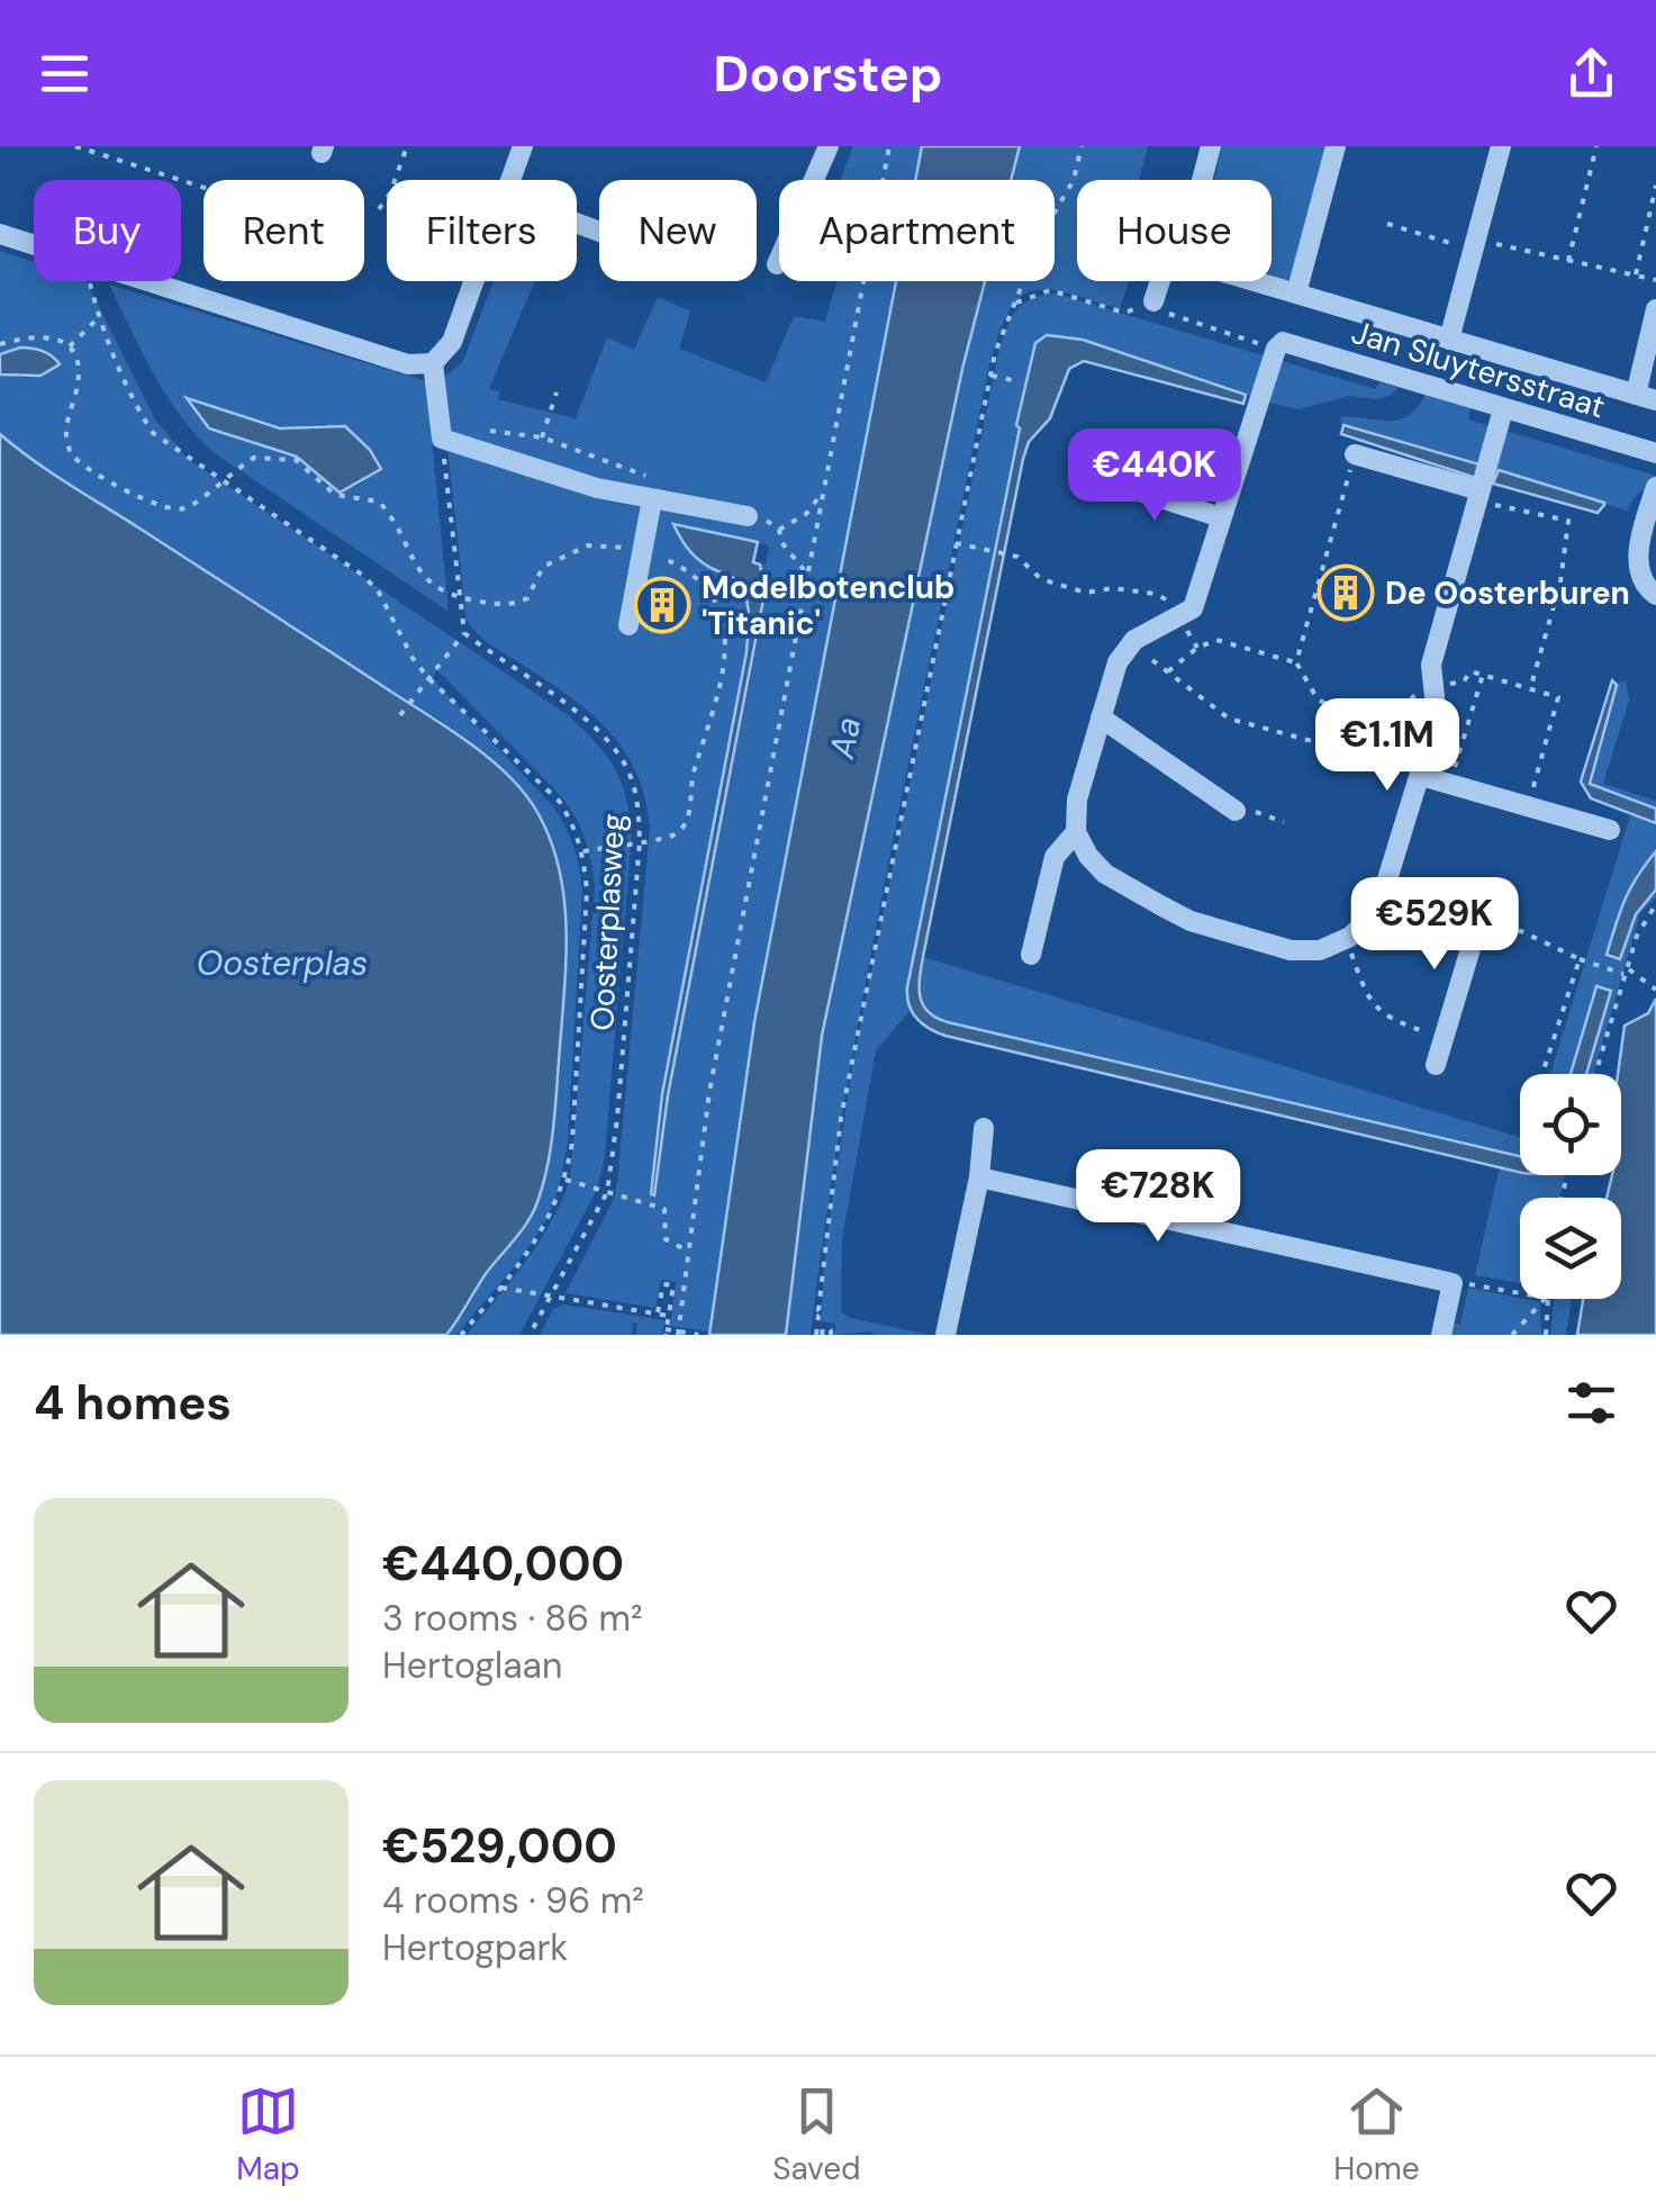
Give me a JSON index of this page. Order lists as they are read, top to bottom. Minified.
{"streets":{"street":["Jan Sluytersstraat"],"path":["Oosterplasweg"]},"water":["Aa","Oosterplas"],"places":{"building":["De Oosterburen","Modelbotenclub 'Titanic'"]},"page":{"header":"Doorstep","chip":["Buy","Rent","Filters","New","Apartment","House"],"price":["€440K","€1.1M","€529K","€728K"],"heading":"4 homes","list":[{"name":"€440,000","note":"3 rooms · 86 m² · Hertoglaan"},{"name":"€529,000","note":"4 rooms · 96 m² · Hertogpark"}],"tabs":["Map","Saved","Home"]}}
